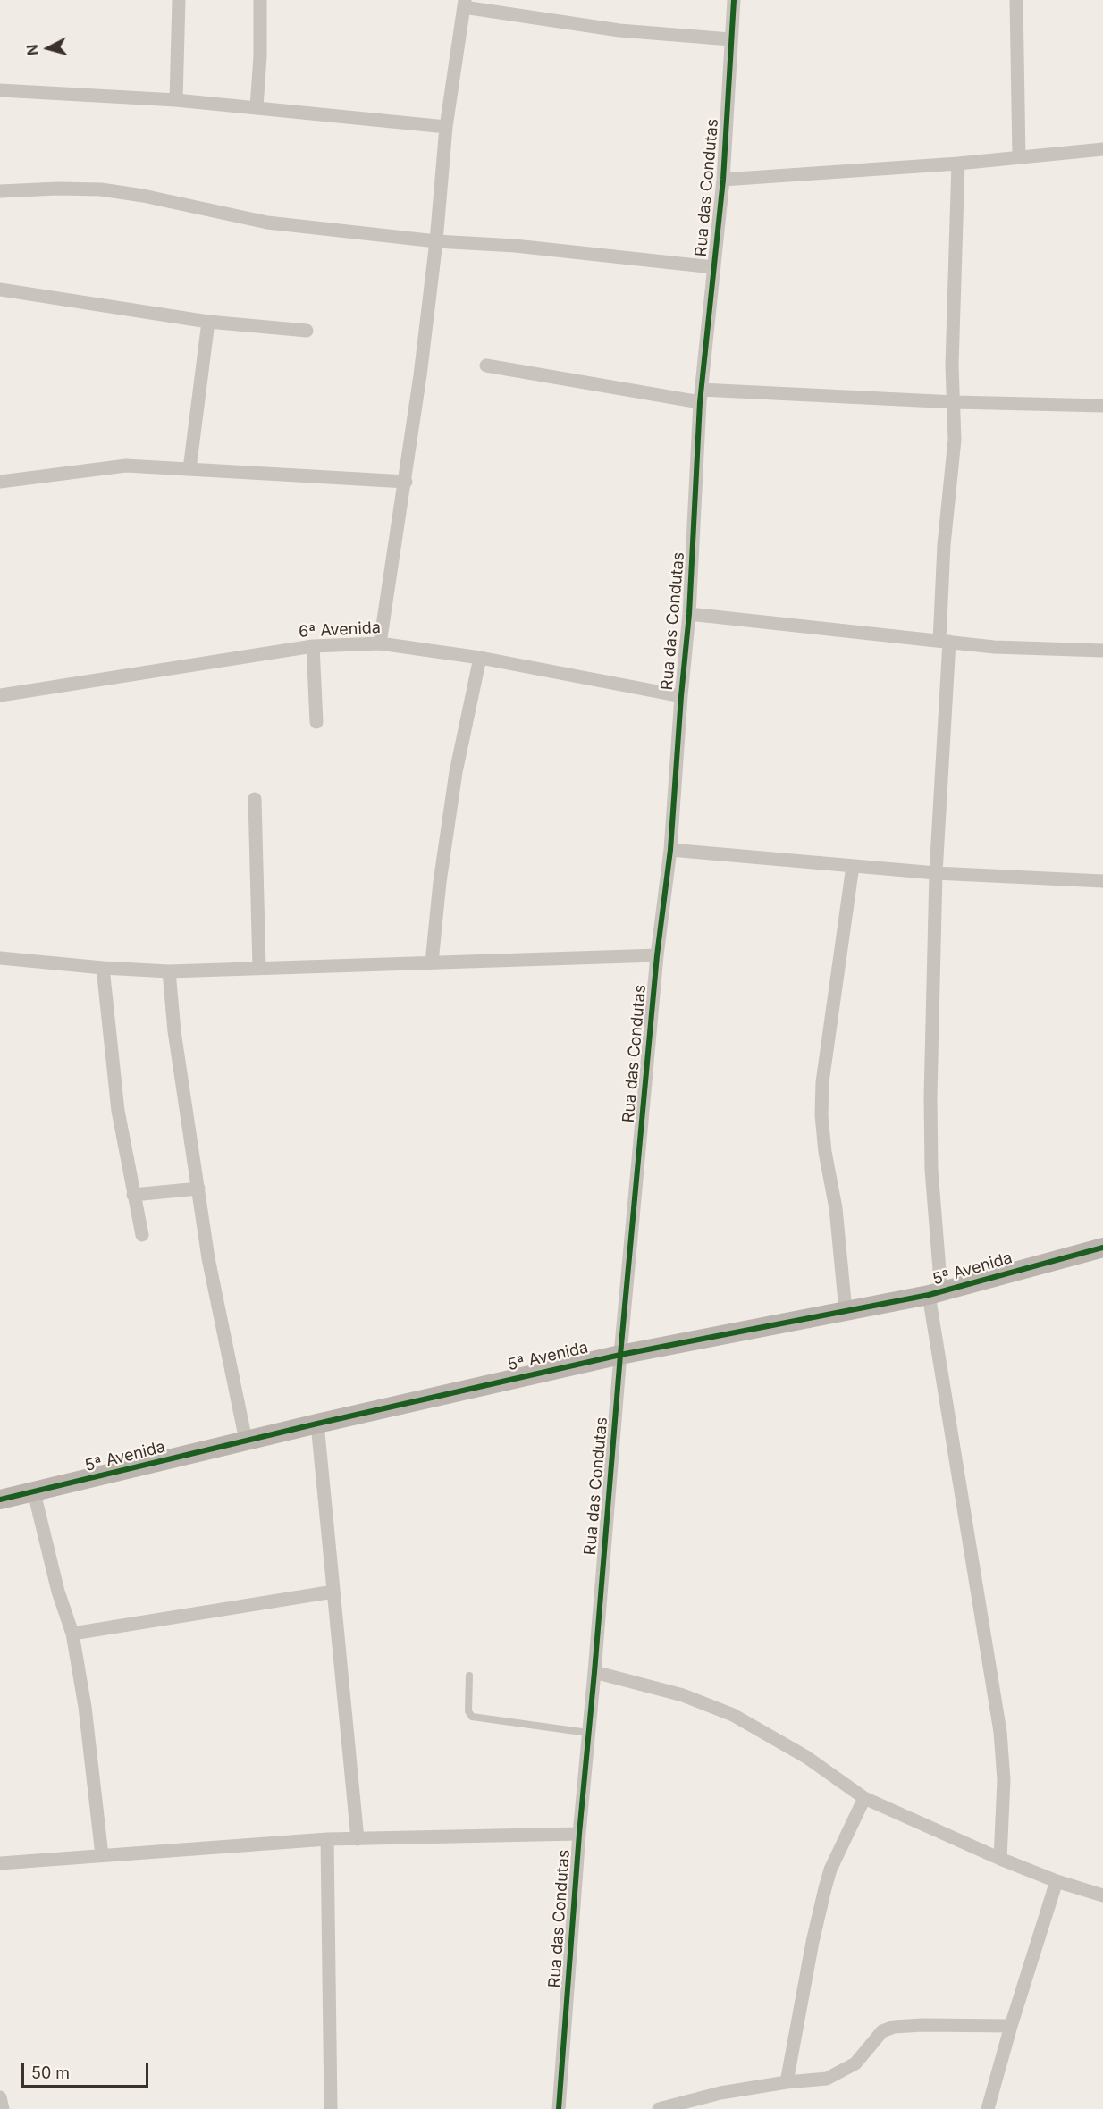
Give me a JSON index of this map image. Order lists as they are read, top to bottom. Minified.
{"streets":{"street":["Rua das Condutas","6ª Avenida","5ª Avenida"]},"crossings":[["Rua das Condutas","6ª Avenida"],["Rua das Condutas","5ª Avenida"]],"scale_bar":"50 m","north":"left"}
